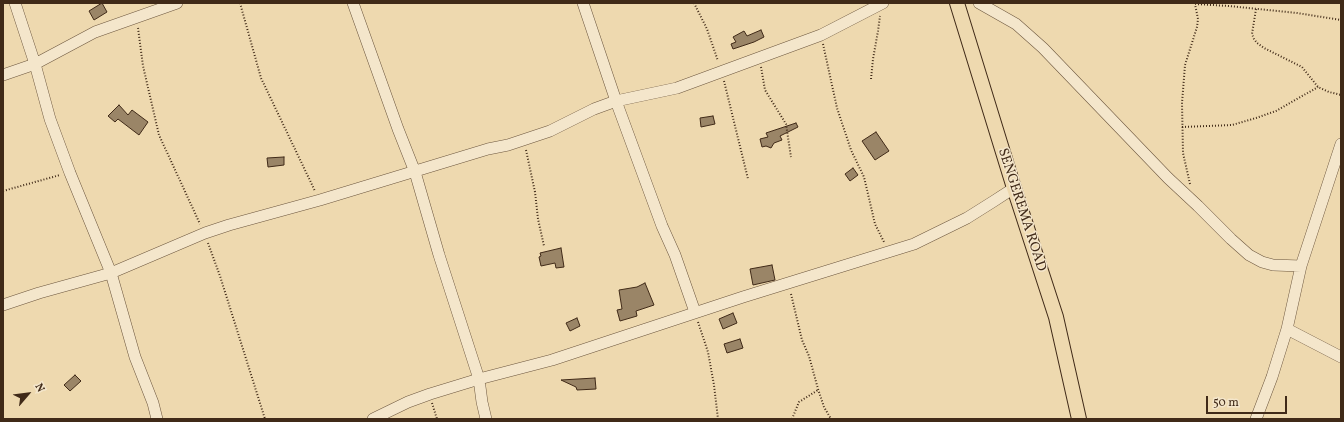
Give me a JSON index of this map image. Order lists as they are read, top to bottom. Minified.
{"streets":{"main road":["SENGEREMA ROAD"]},"scale_bar":"50 m","north":"top right"}
